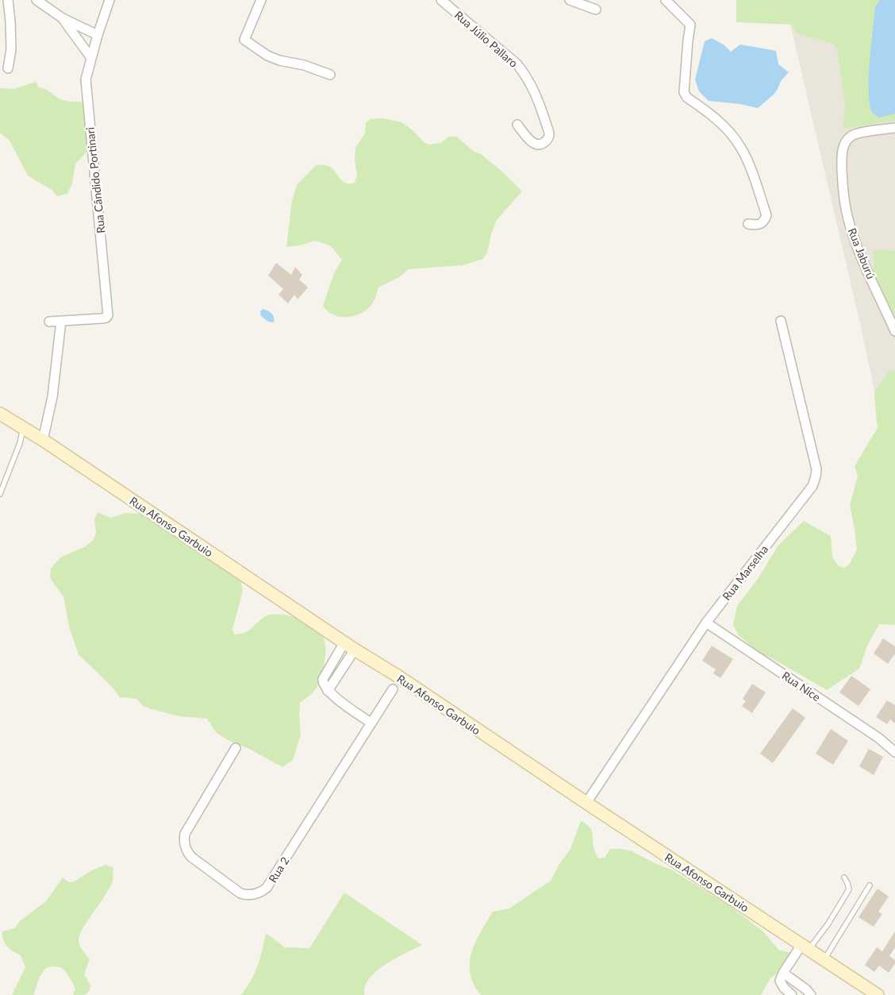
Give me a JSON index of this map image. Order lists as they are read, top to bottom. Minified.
{"streets":{"street":["Rua Júlio Pallaro","Rua Cândido Portinari","Rua Jaburú","Rua Afonso Garbuio","Rua Marselha","Rua Nice","Rua 2"]},"crossings":[["Rua Afonso Garbuio","Rua Marselha"],["Rua Marselha","Rua Nice"]]}
